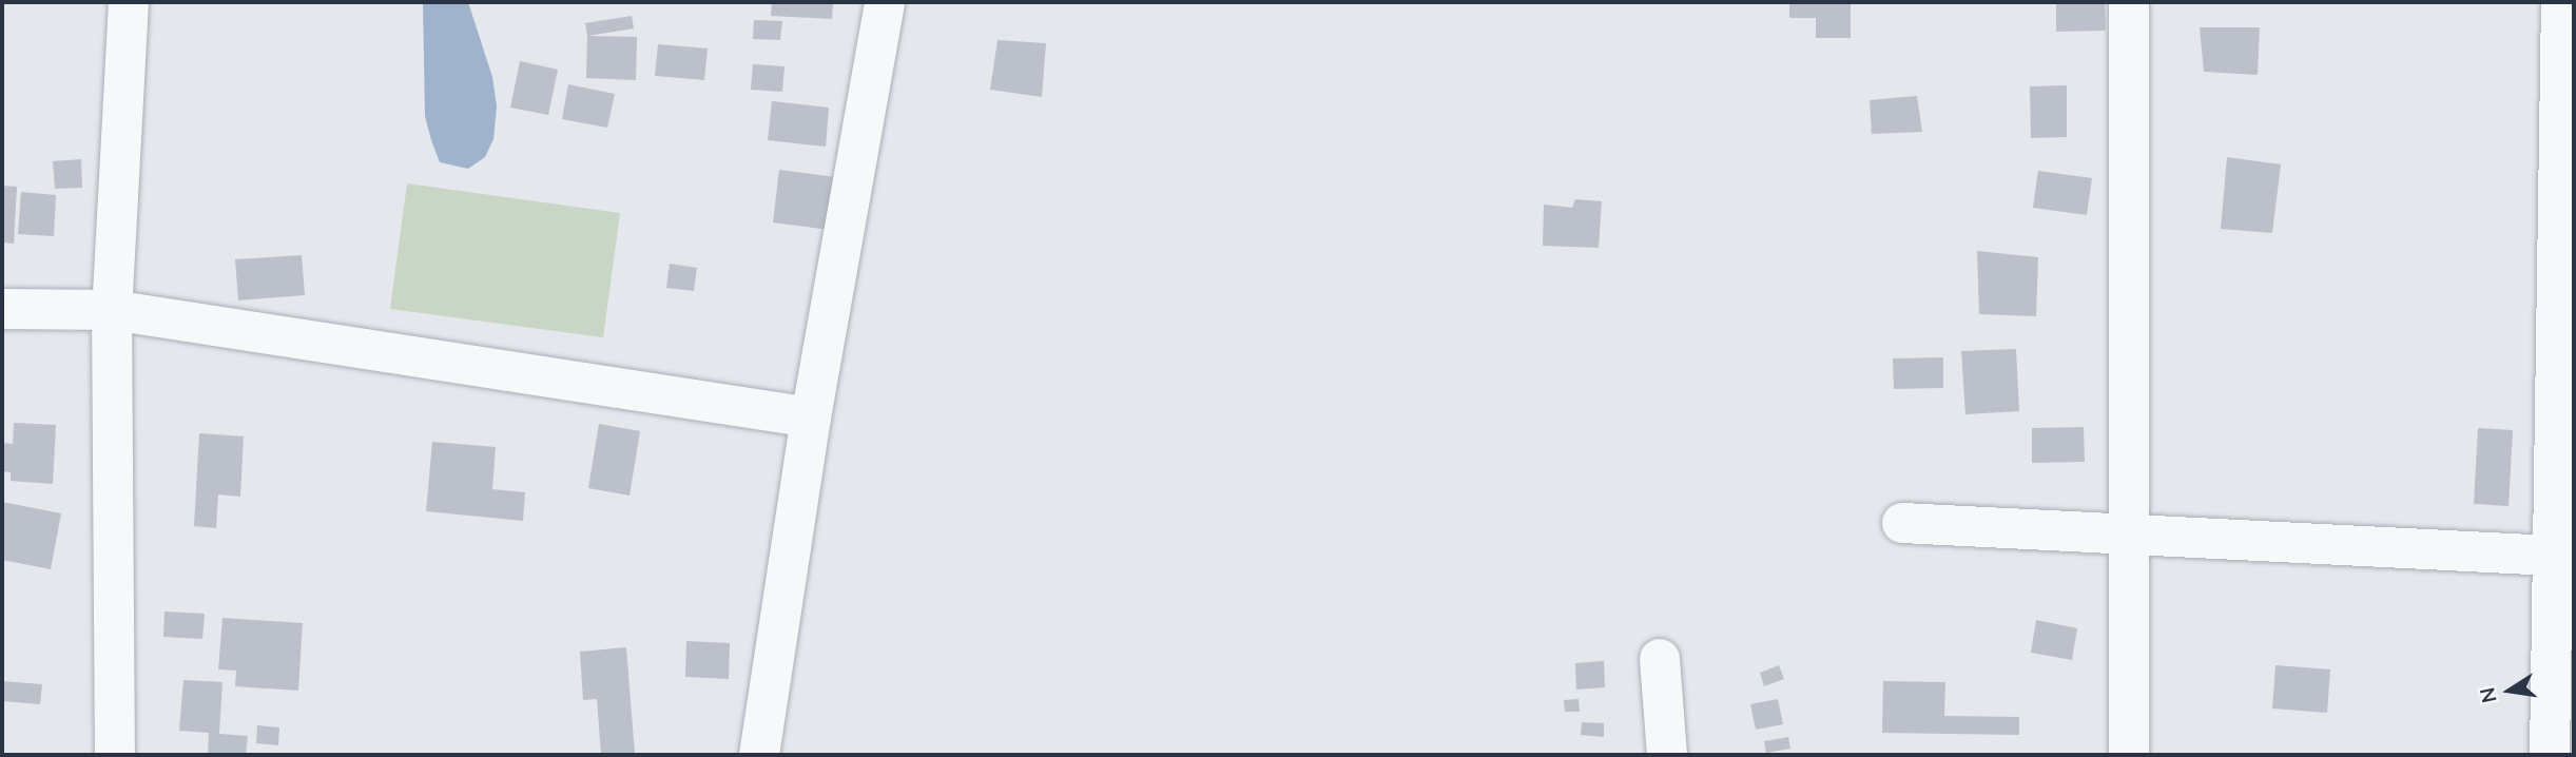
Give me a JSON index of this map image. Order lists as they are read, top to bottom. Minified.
{"north":"left"}
